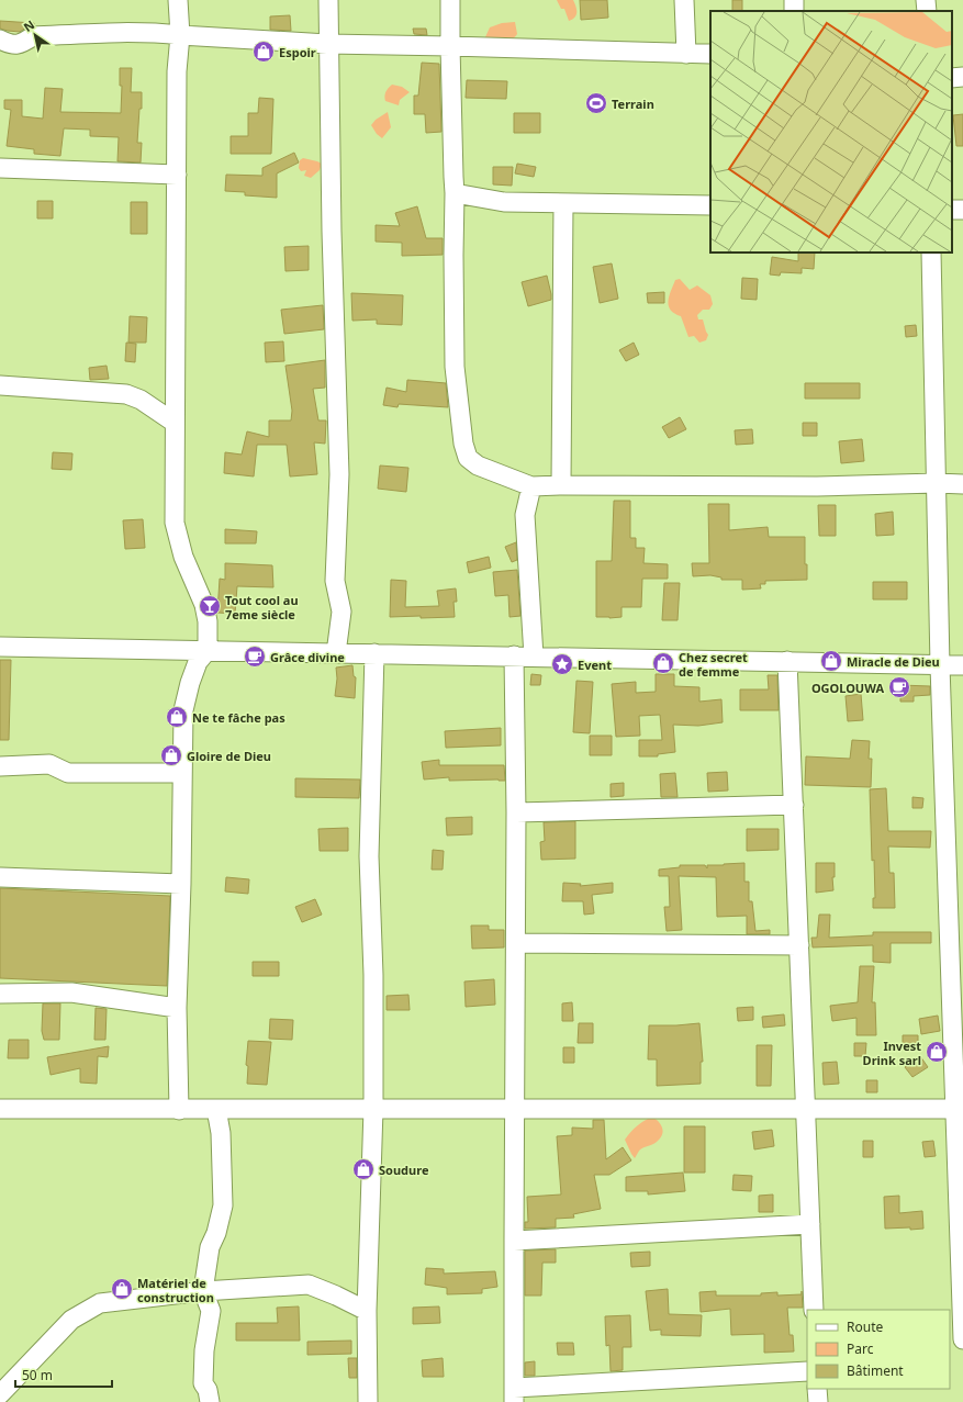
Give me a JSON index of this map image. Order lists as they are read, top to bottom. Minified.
{"places":{"shop":["Espoir","Miracle de Dieu","Chez secret de femme","Ne te fâche pas","Gloire de Dieu","Invest Drink sarl","Soudure","Matériel de construction"],"sports":["Terrain"],"bar":["Tout cool au 7eme siècle"],"cafe":["Grâce divine","OGOLOUWA"],"place":["Event"]},"legend":["Route","Parc","Bâtiment"],"scale_bar":"50 m","north":"top left"}
